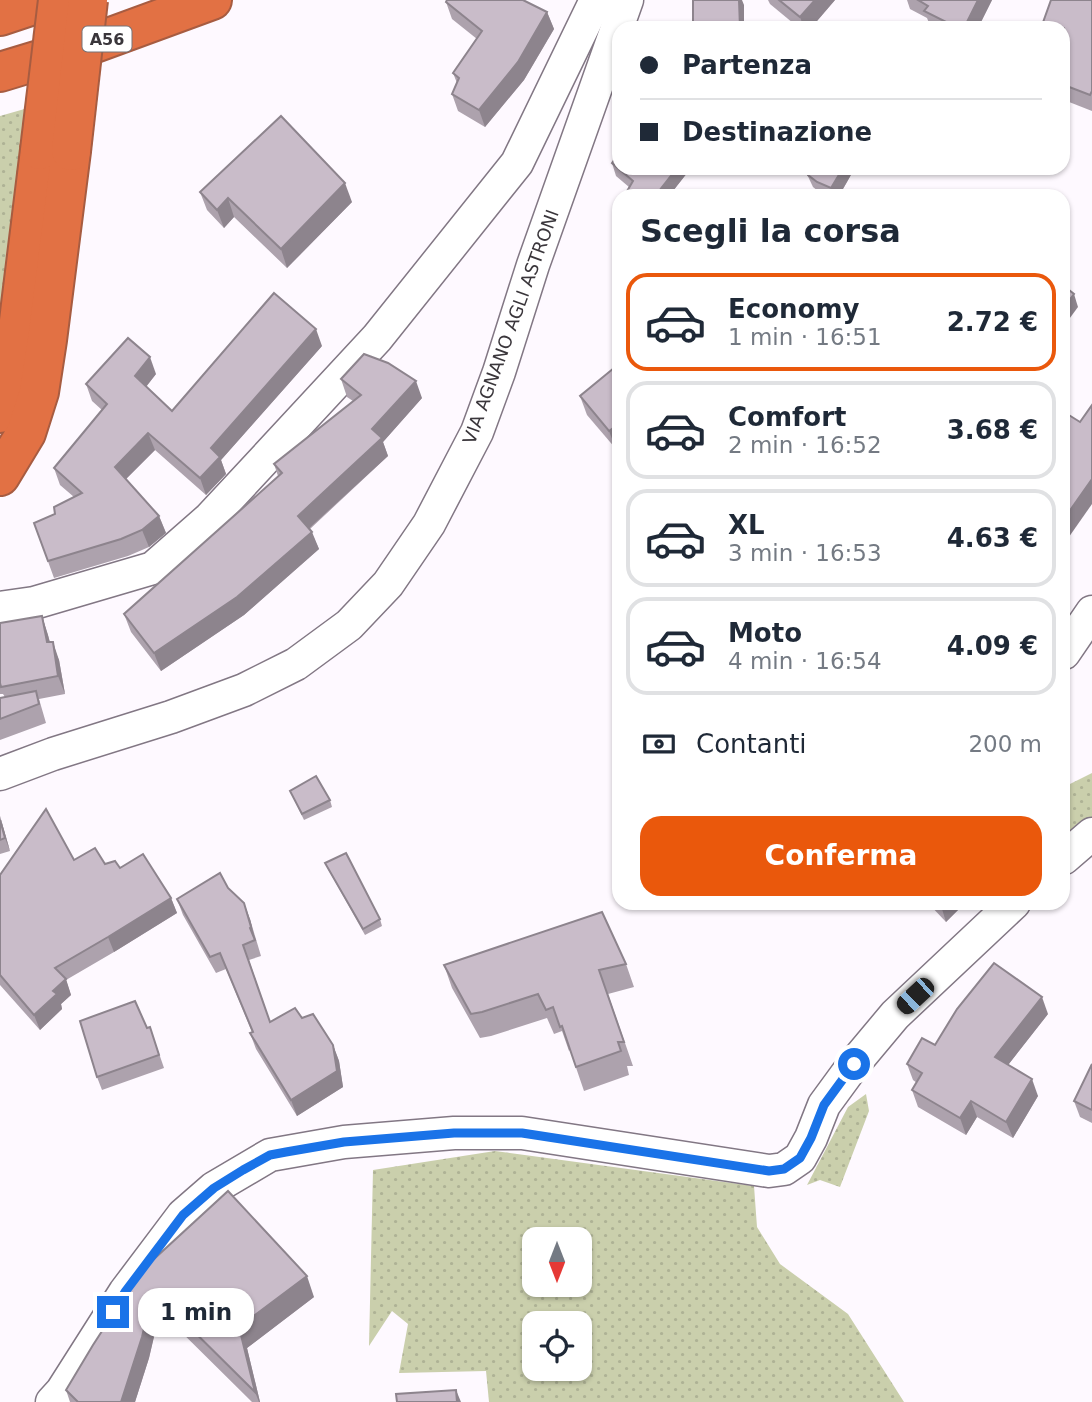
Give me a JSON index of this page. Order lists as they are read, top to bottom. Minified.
{"streets":{"highway":["A56"],"street":["VIA AGNANO AGLI ASTRONI"]},"north":"bottom","page":{"banner":["Partenza","Destinazione"],"heading":"Scegli la corsa","list":[{"name":"Economy","note":"1 min · 16:51","value":"2.72 €"},{"name":"Comfort","note":"2 min · 16:52","value":"3.68 €"},{"name":"XL","note":"3 min · 16:53","value":"4.63 €"},{"name":"Moto","note":"4 min · 16:54","value":"4.09 €"}],"pay":["Contanti","200 m"],"buttons":"Conferma","bubble":"1 min"}}
